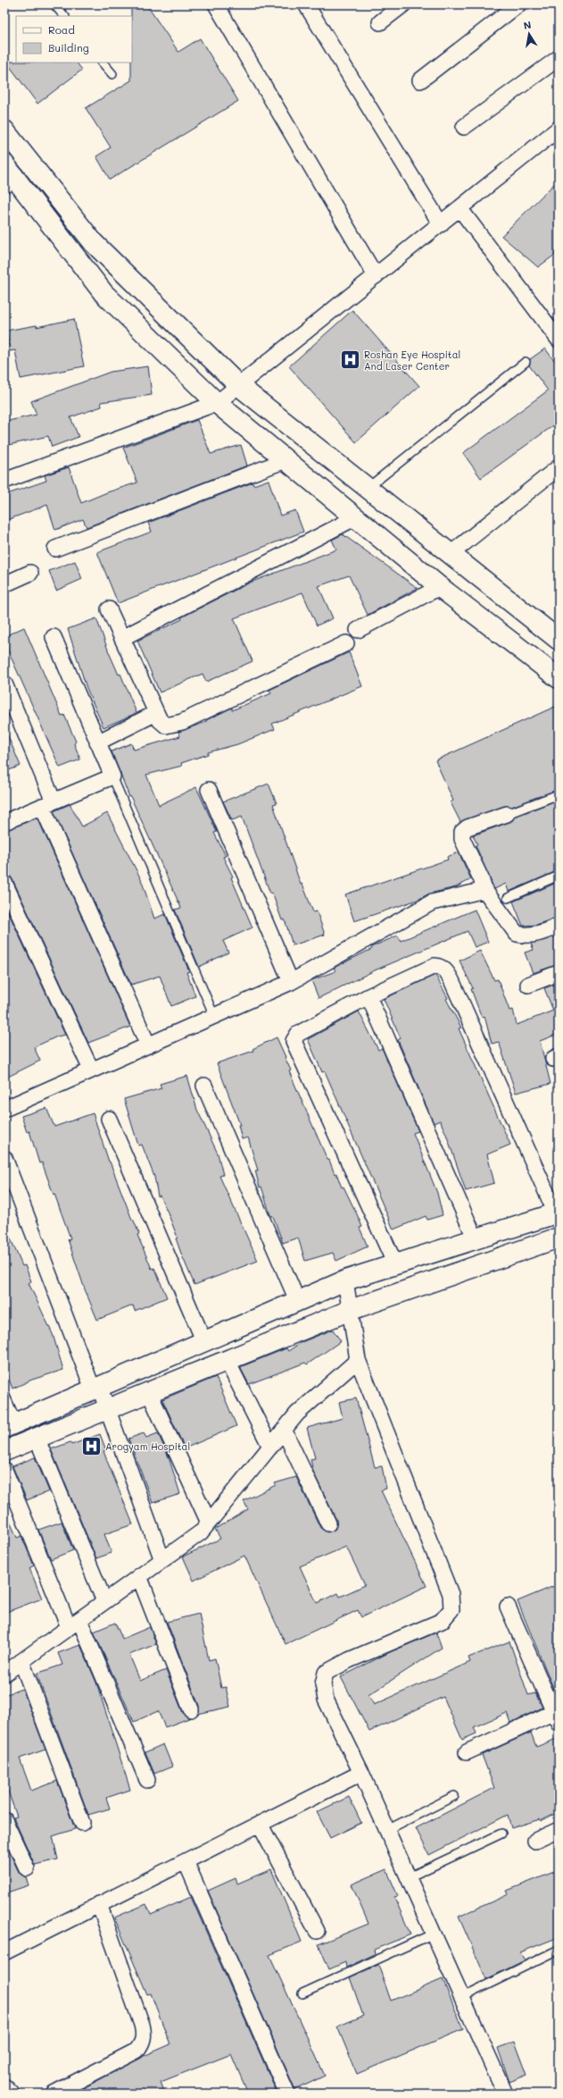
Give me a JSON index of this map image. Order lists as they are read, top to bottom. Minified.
{"places":{"hospital":["Roshan Eye Hospital And Laser Center","Arogyam Hospital"]},"legend":["Road","Building"],"north":"top"}
